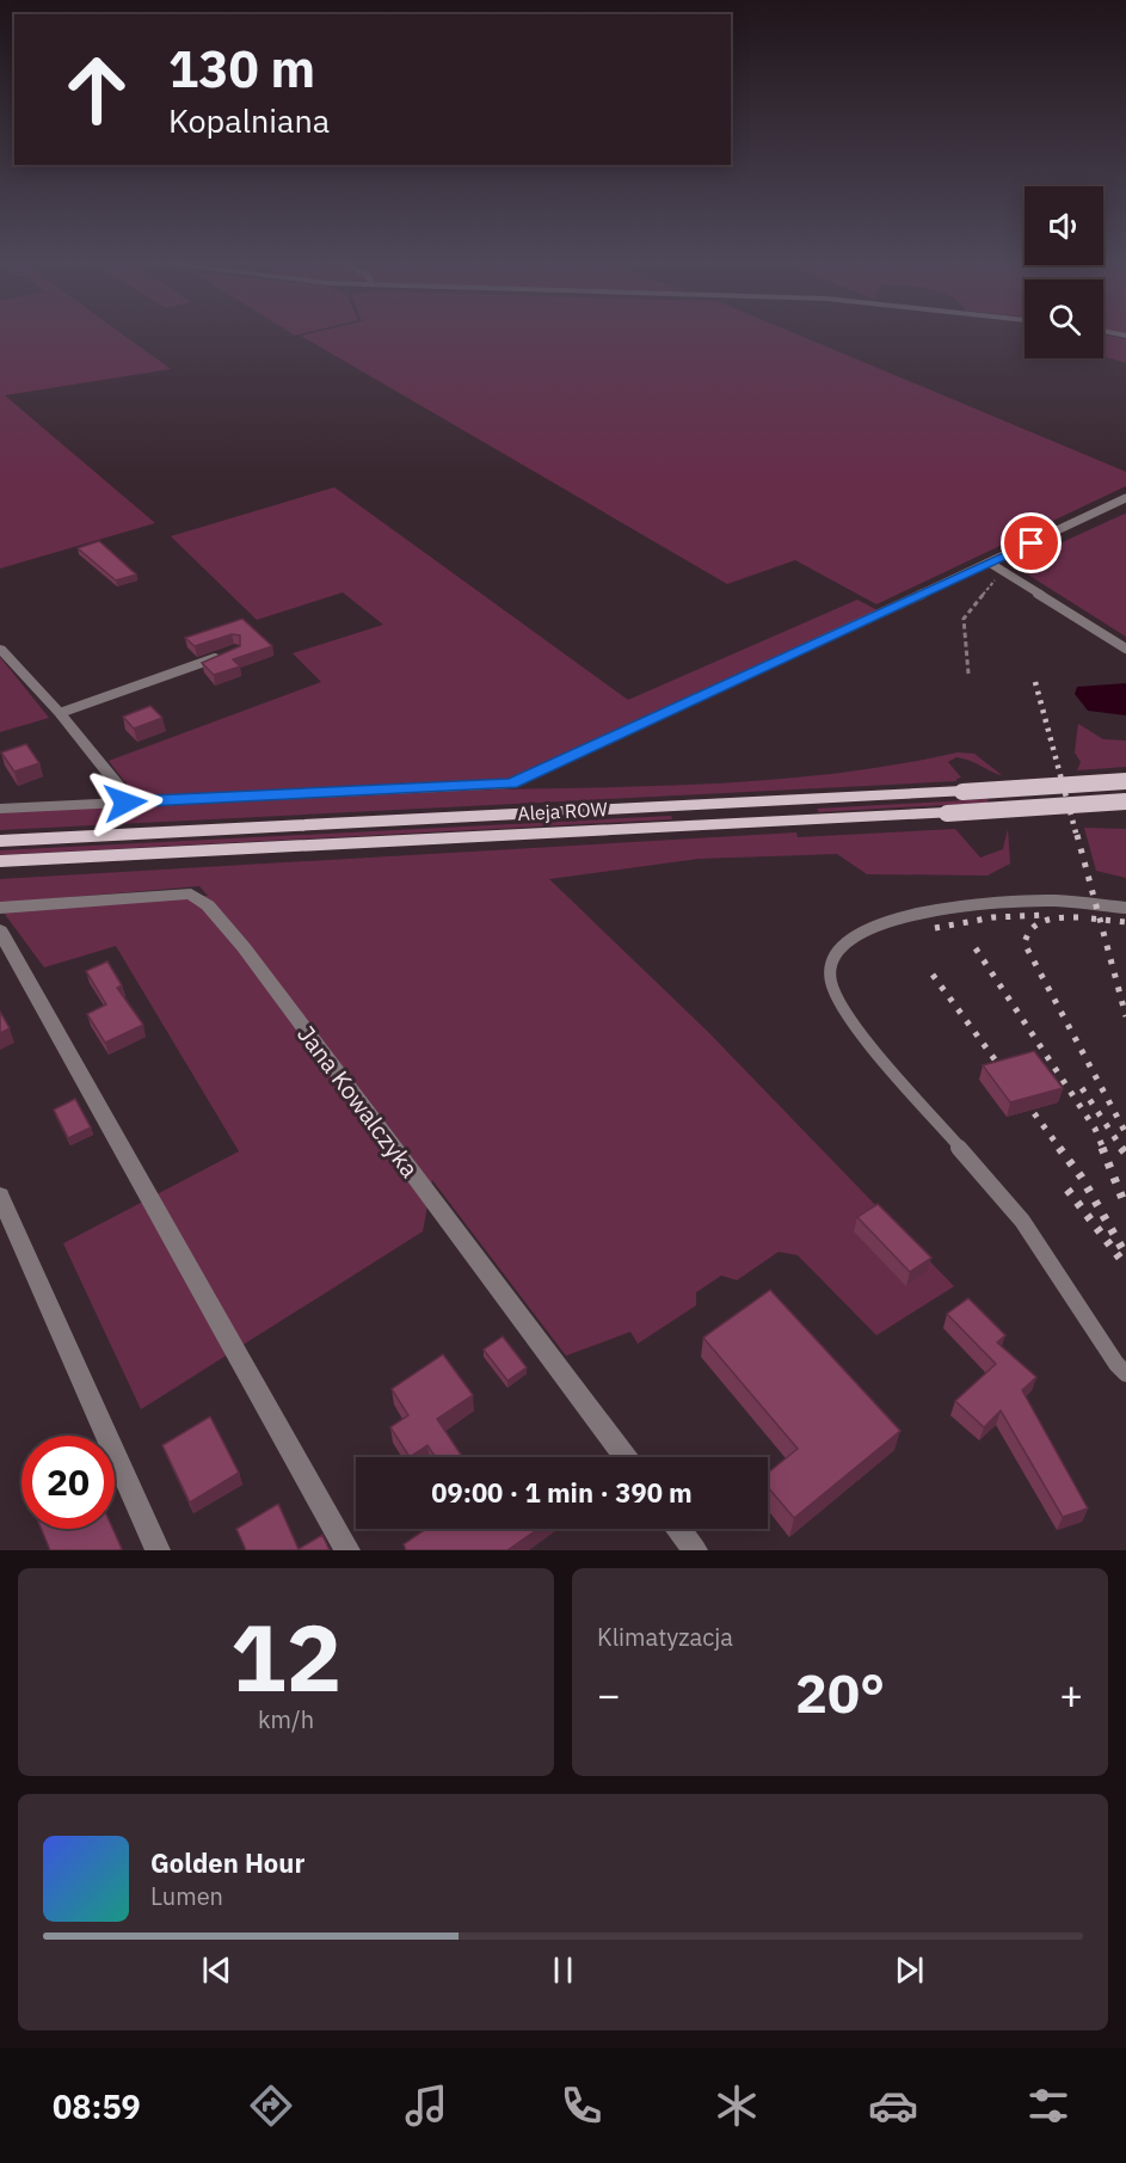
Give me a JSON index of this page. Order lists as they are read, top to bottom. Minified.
{"streets":{"main road":["Aleja ROW"],"street":["Jana Kowalczyka"]},"page":{"turn":["130 m","Kopalniana"],"limit":"20","trip":"09:00 · 1 min · 390 m","tile":[["12","km/h"],"Klimatyzacja"],"heat":["−","20°","+"],"song":["Golden Hour","Lumen"],"tabs":"08:59"}}
